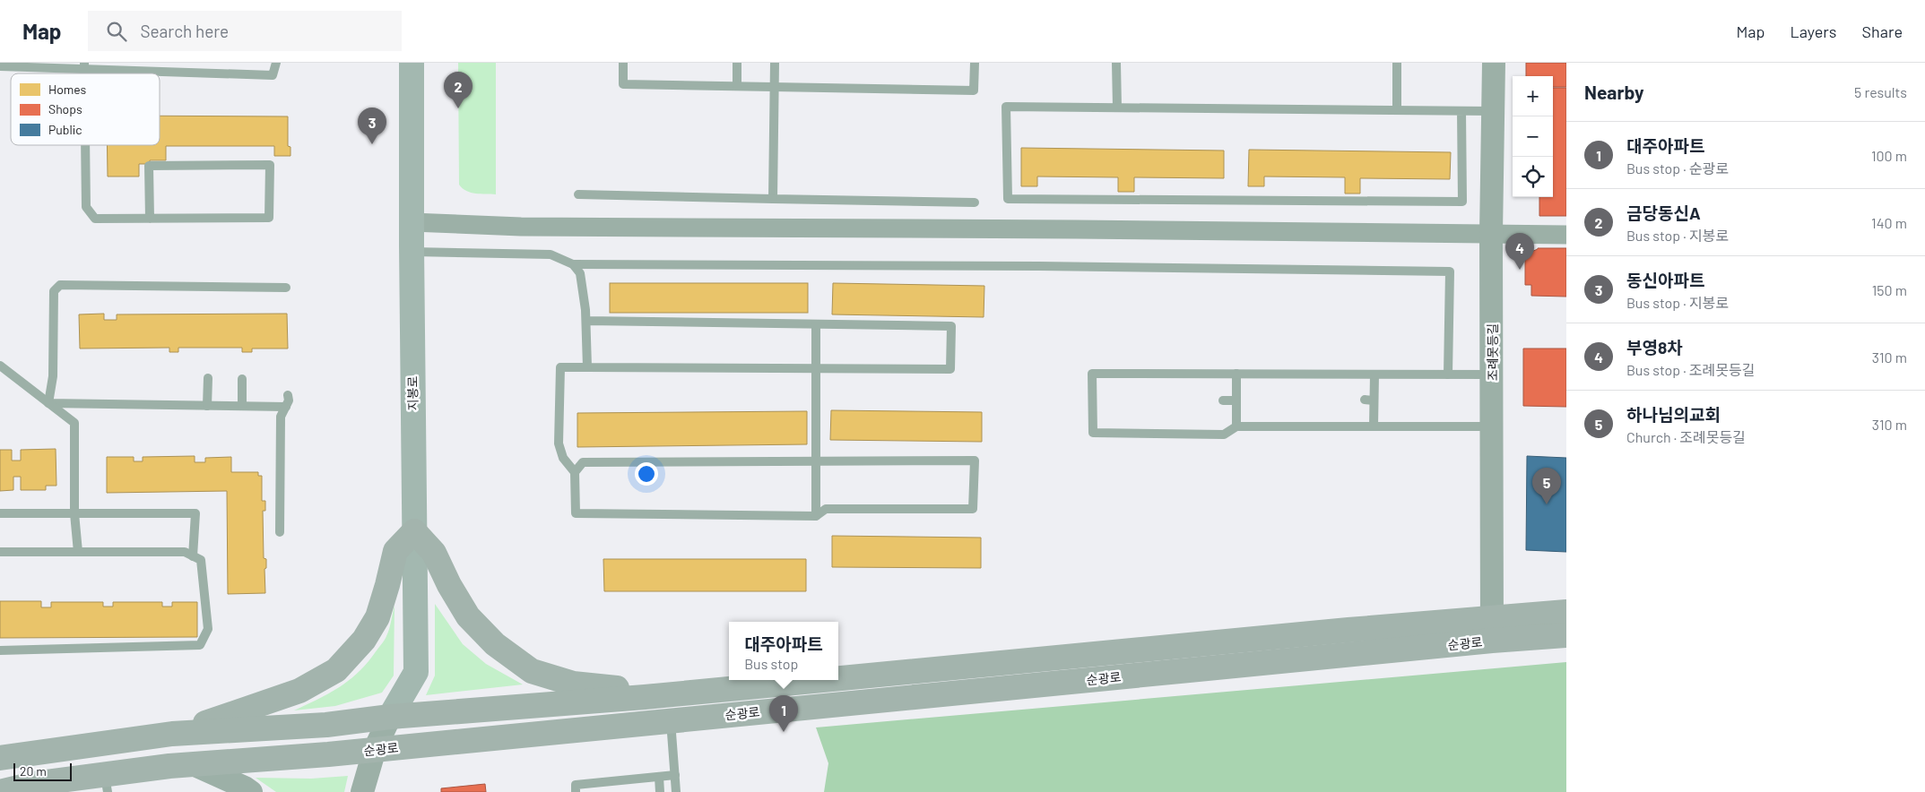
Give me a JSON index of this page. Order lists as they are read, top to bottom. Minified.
{"streets":{"main road":["지봉로","순광로"],"street":["조례못등길"]},"crossings":[["조례못등길","순광로"],["지봉로","순광로"]],"legend":["Homes","Shops","Public"],"scale_bar":"20 m","page":{"header":"Map","search":"Search here","nav":["Map","Layers","Share"],"heading":["Nearby","5 results"],"pins":["2","3","4","5","1"],"map_buttons":["+","−"],"list":[{"mark":"1","name":"대주아파트","note":"Bus stop · 순광로","value":"100 m"},{"mark":"2","name":"금당동신A","note":"Bus stop · 지봉로","value":"140 m"},{"mark":"3","name":"동신아파트","note":"Bus stop · 지봉로","value":"150 m"},{"mark":"4","name":"부영8차","note":"Bus stop · 조례못등길","value":"310 m"},{"mark":"5","name":"하나님의교회","note":"Church · 조례못등길","value":"310 m"}],"popup":["대주아파트","Bus stop"],"scale":"20 m"}}
